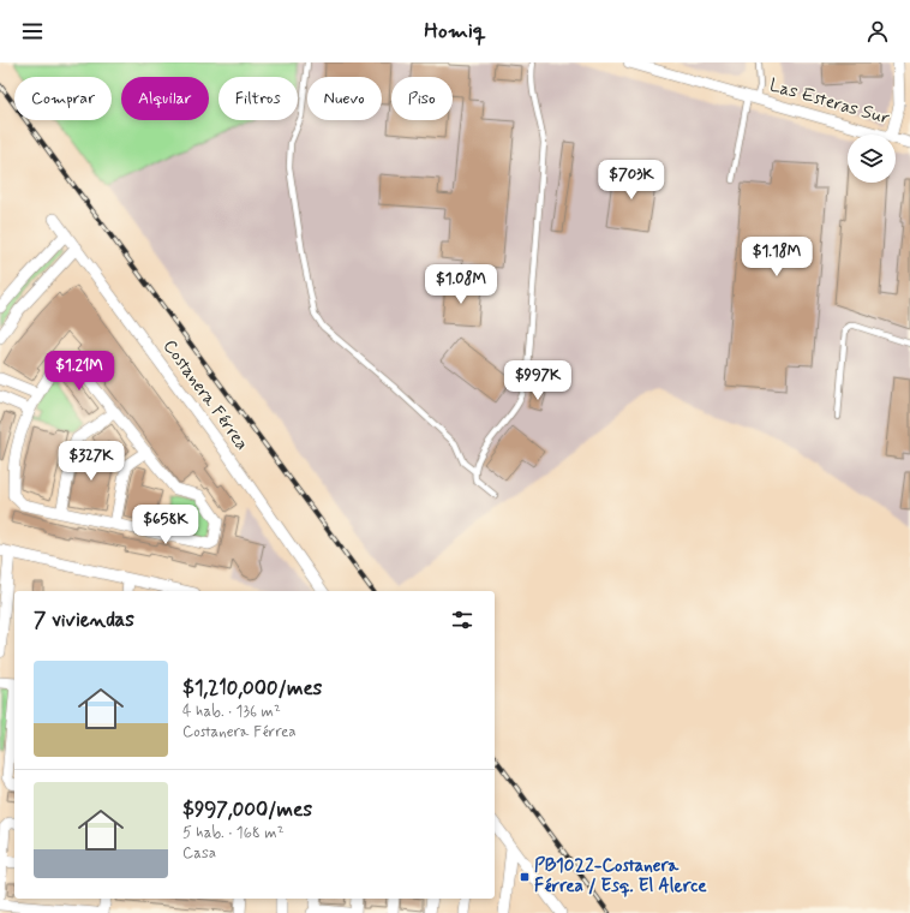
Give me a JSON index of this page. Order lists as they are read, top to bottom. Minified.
{"streets":{"street":["Las Esteras Sur","Costanera Férrea"]},"places":{"transit":["PB1022-Costanera Férrea / Esq. El Alerce"]},"page":{"header":"Homiq","chip":["Comprar","Alquilar","Filtros","Nuevo","Piso"],"price":["$703K","$1.18M","$1.08M","$1.21M","$997K","$327K","$658K"],"heading":"7 viviendas","list":[{"name":"$1,210,000/mes","note":"4 hab. · 136 m² · Costanera Férrea"},{"name":"$997,000/mes","note":"5 hab. · 168 m² · Casa"}]}}
